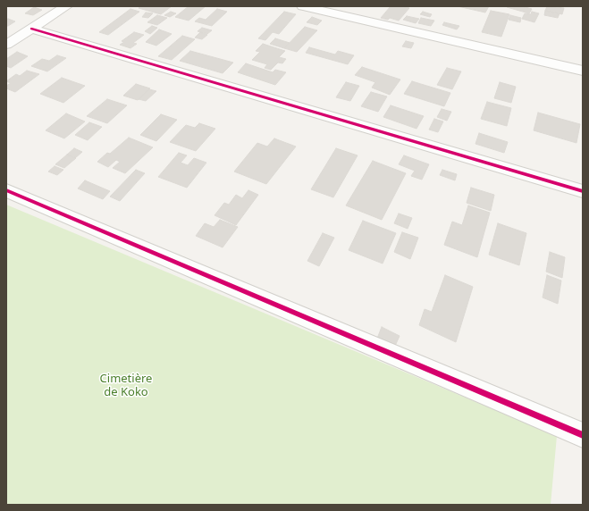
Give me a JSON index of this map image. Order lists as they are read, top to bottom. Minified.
{"parks":["Cimetière de Koko"]}
